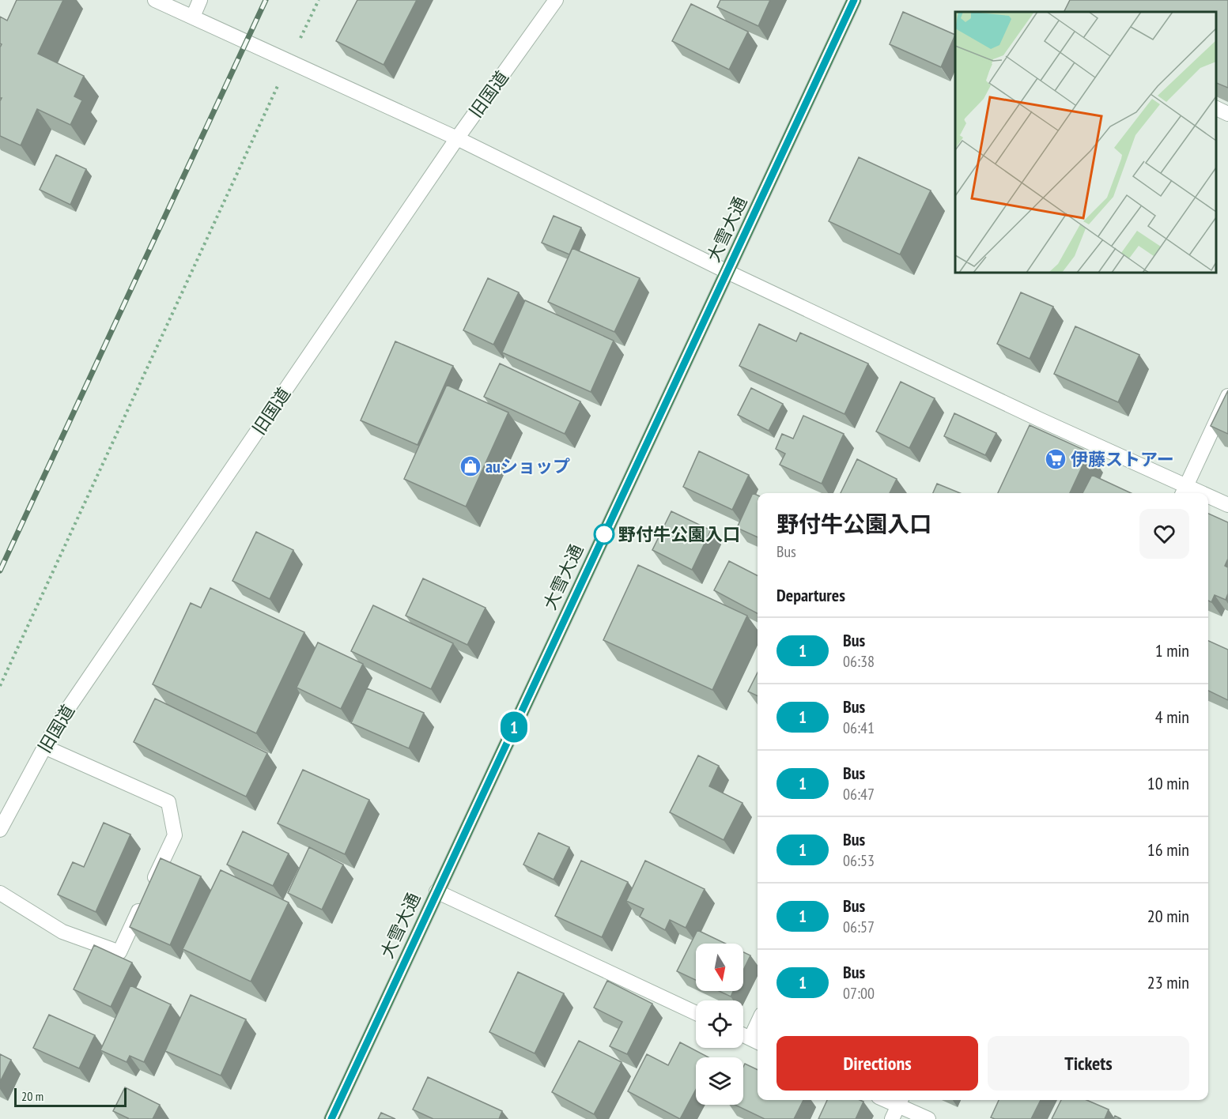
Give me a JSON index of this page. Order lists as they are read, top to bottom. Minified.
{"streets":{"highway":["大雪大通"],"street":["旧国道"]},"places":{"supermarket":["伊藤ストアー"],"shop":["auショップ"],"other":["野付牛公園入口"]},"lines":["bus line 1"],"scale_bar":"20 m","north":"bottom","page":{"on_map":"1","heading":[["野付牛公園入口","Bus"],"Departures"],"list":[{"mark":"1","name":"Bus","note":"06:38","value":"1 min"},{"mark":"1","name":"Bus","note":"06:41","value":"4 min"},{"mark":"1","name":"Bus","note":"06:47","value":"10 min"},{"mark":"1","name":"Bus","note":"06:53","value":"16 min"},{"mark":"1","name":"Bus","note":"06:57","value":"20 min"},{"mark":"1","name":"Bus","note":"07:00","value":"23 min"}],"buttons":["Directions","Tickets"],"scale":"20 m"}}
